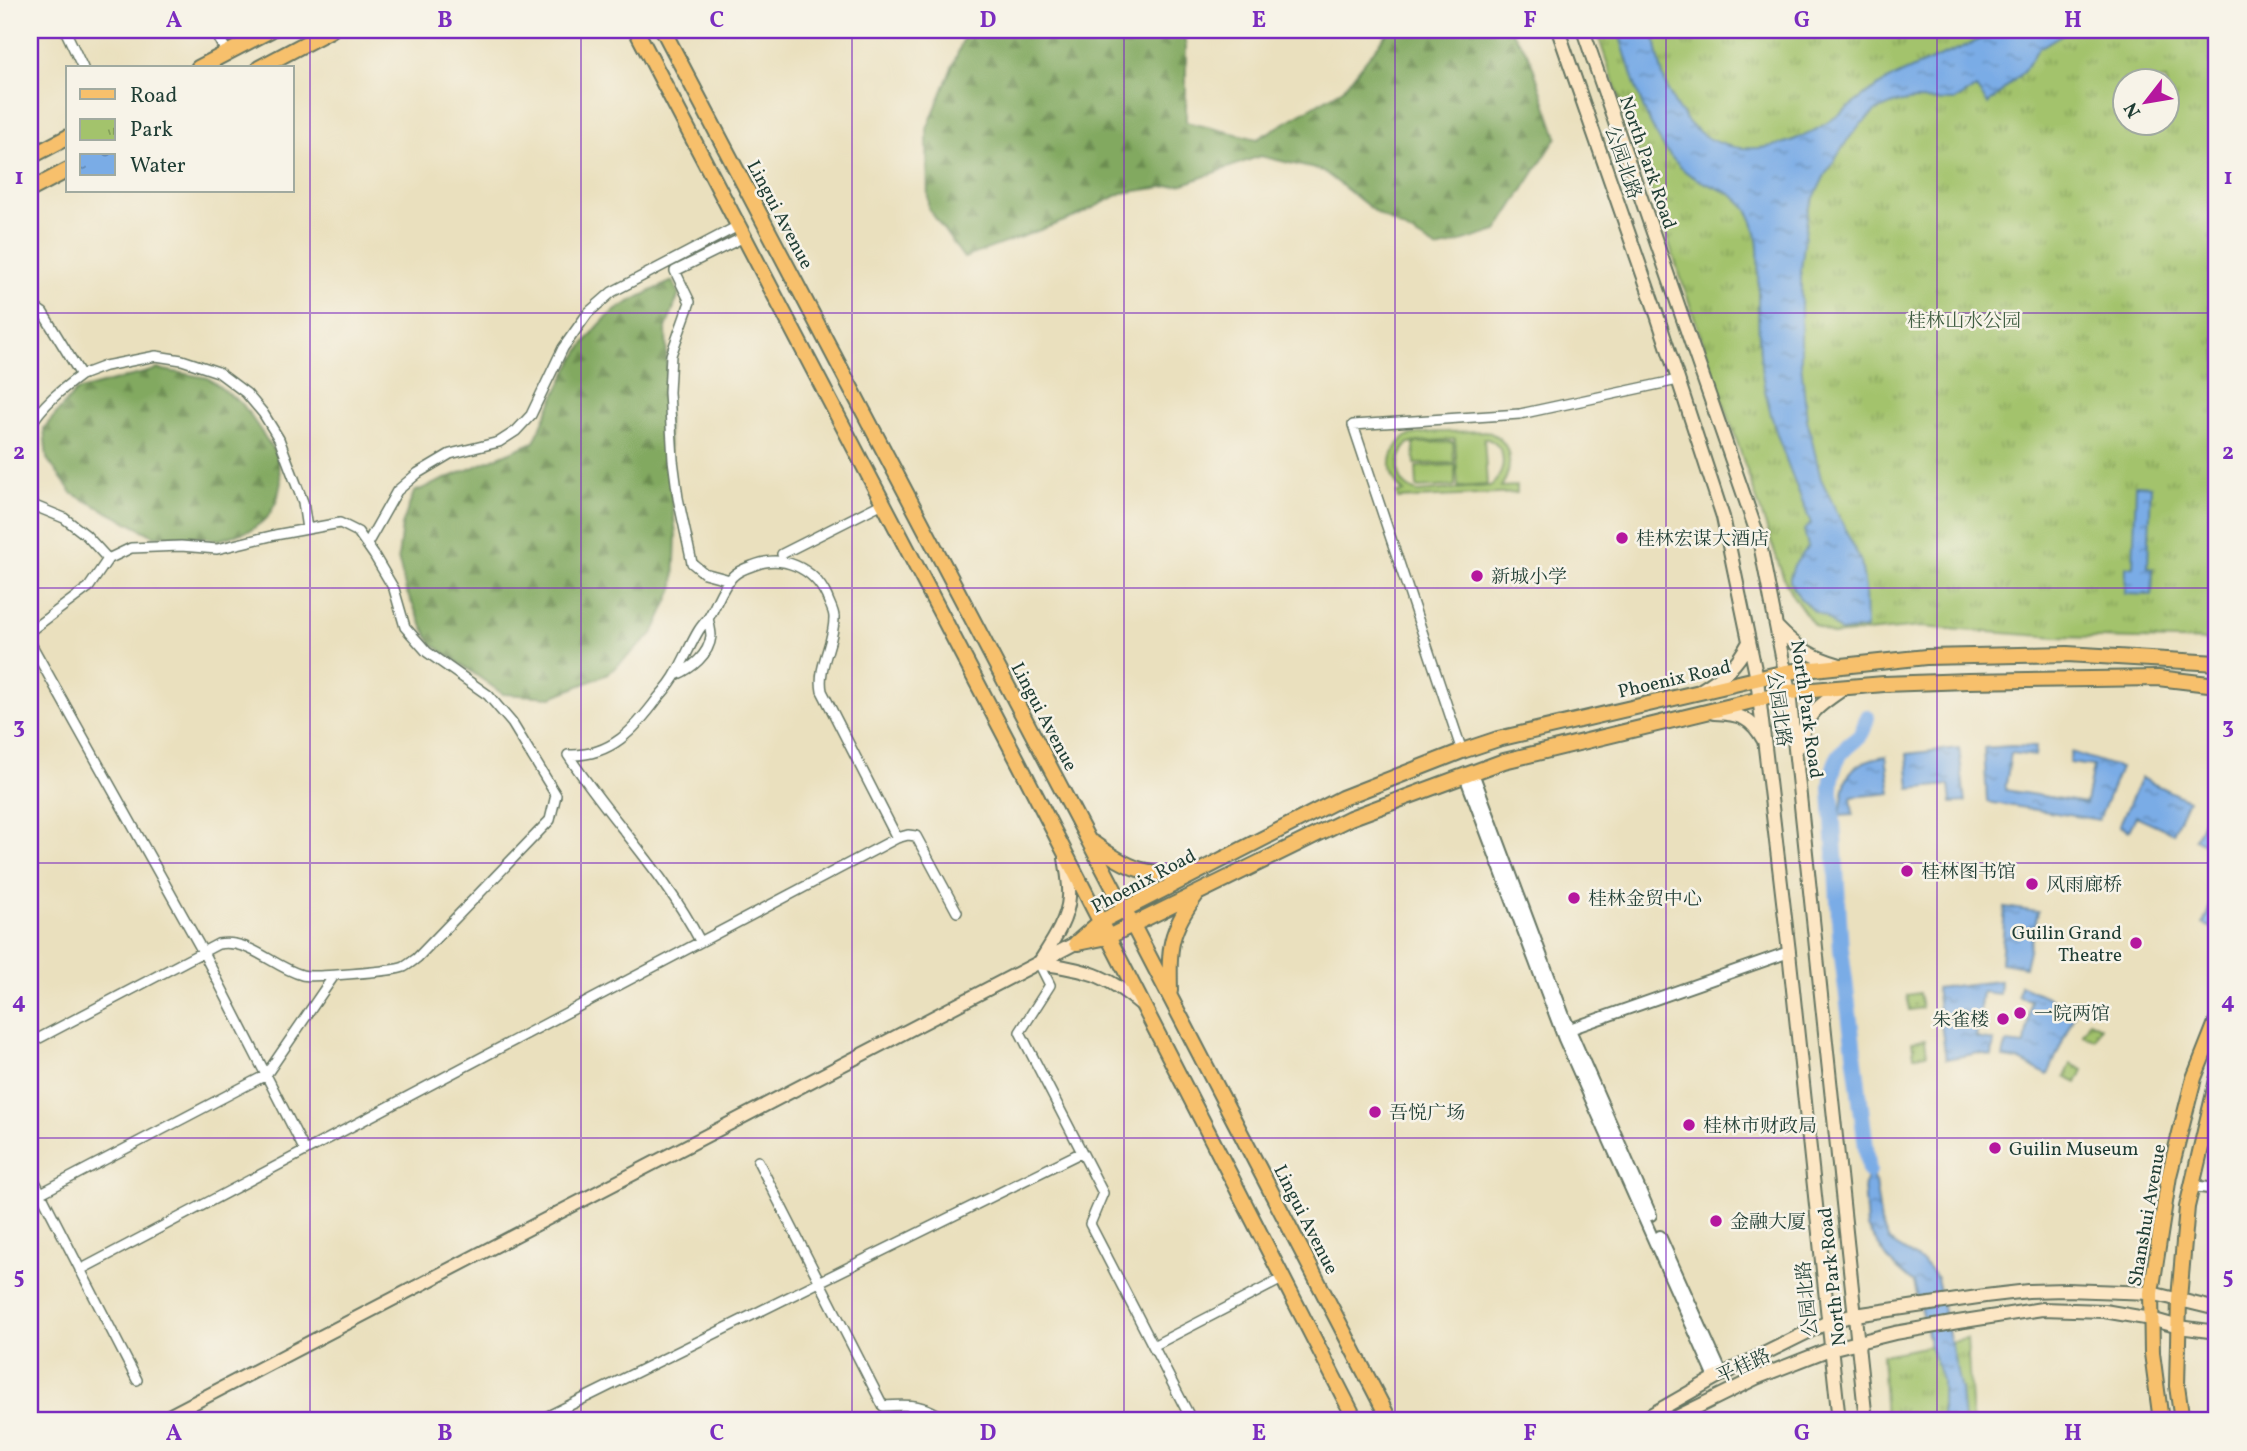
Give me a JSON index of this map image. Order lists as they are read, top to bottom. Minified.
{"streets":{"main road":["公园北路","North Park Road","Lingui Avenue","Phoenix Road","Shanshui Avenue","平桂路"]},"crossings":[["公园北路","Phoenix Road"],["公园北路","平桂路"],["North Park Road","Phoenix Road"],["North Park Road","平桂路"],["Lingui Avenue","Phoenix Road"],["Shanshui Avenue","平桂路"]],"parks":["桂林山水公园"],"places":["桂林宏谋大酒店","新城小学","桂林图书馆","风雨廊桥","桂林金贸中心","Guilin Grand Theatre","一院两馆","朱雀楼","吾悦广场","桂林市财政局","Guilin Museum","金融大厦"],"legend":["Road","Park","Water"],"north":"bottom left","grid":{"columns":["A","B","C","D","E","F","G","H"],"rows":["1","2","3","4","5"]}}
